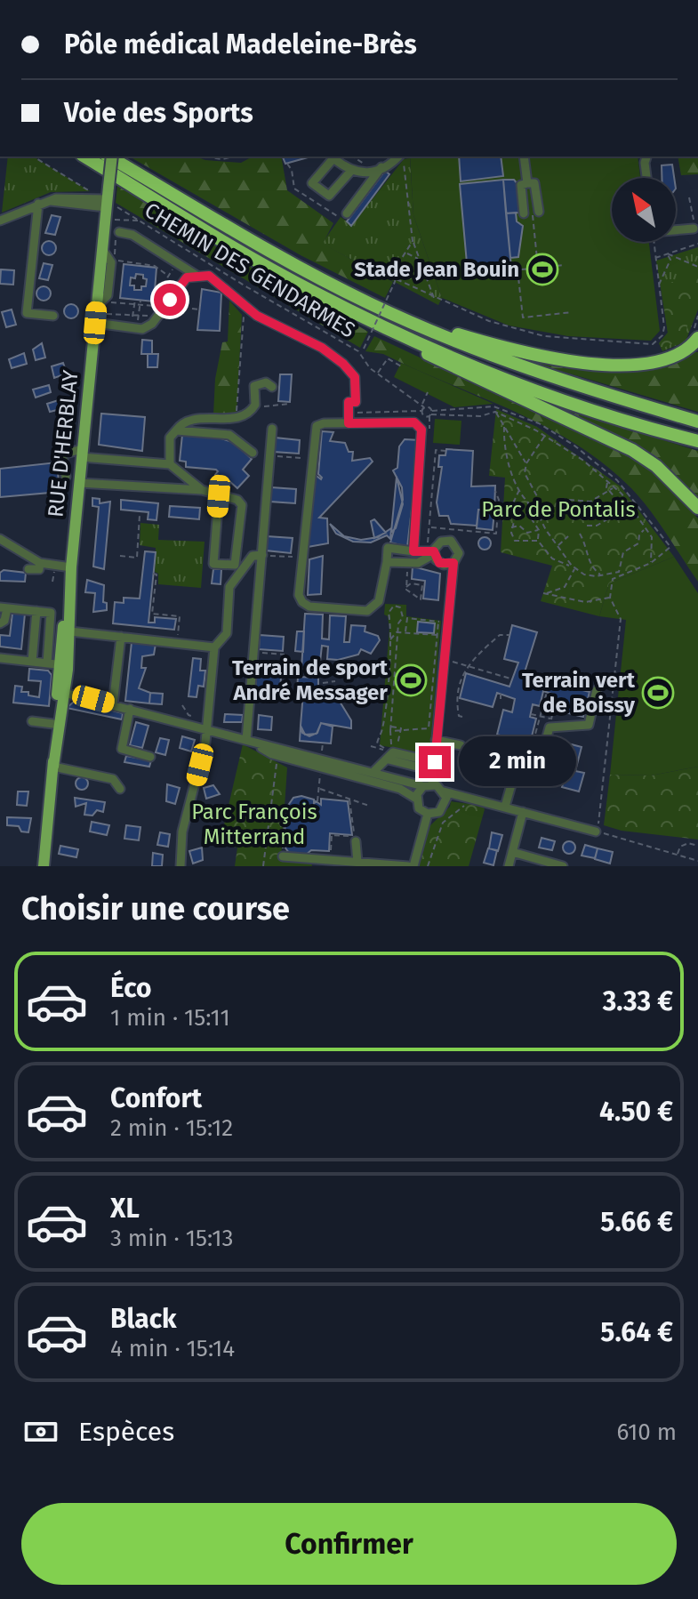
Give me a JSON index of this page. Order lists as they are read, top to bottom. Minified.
{"streets":{"main road":["RUE D'HERBLAY"],"path":["CHEMIN DES GENDARMES"]},"crossings":[["CHEMIN DES GENDARMES","RUE D'HERBLAY"]],"parks":["Parc de Pontalis","Parc François Mitterrand"],"places":{"sports":["Stade Jean Bouin","Terrain de sport André Messager","Terrain vert de Boissy"]},"north":"top left","page":{"banner":["Pôle médical Madeleine-Brès","Voie des Sports"],"bubble":"2 min","heading":"Choisir une course","list":[{"name":"Éco","note":"1 min · 15:11","value":"3.33 €"},{"name":"Confort","note":"2 min · 15:12","value":"4.50 €"},{"name":"XL","note":"3 min · 15:13","value":"5.66 €"},{"name":"Black","note":"4 min · 15:14","value":"5.64 €"}],"pay":["Espèces","610 m"],"buttons":"Confirmer"}}
